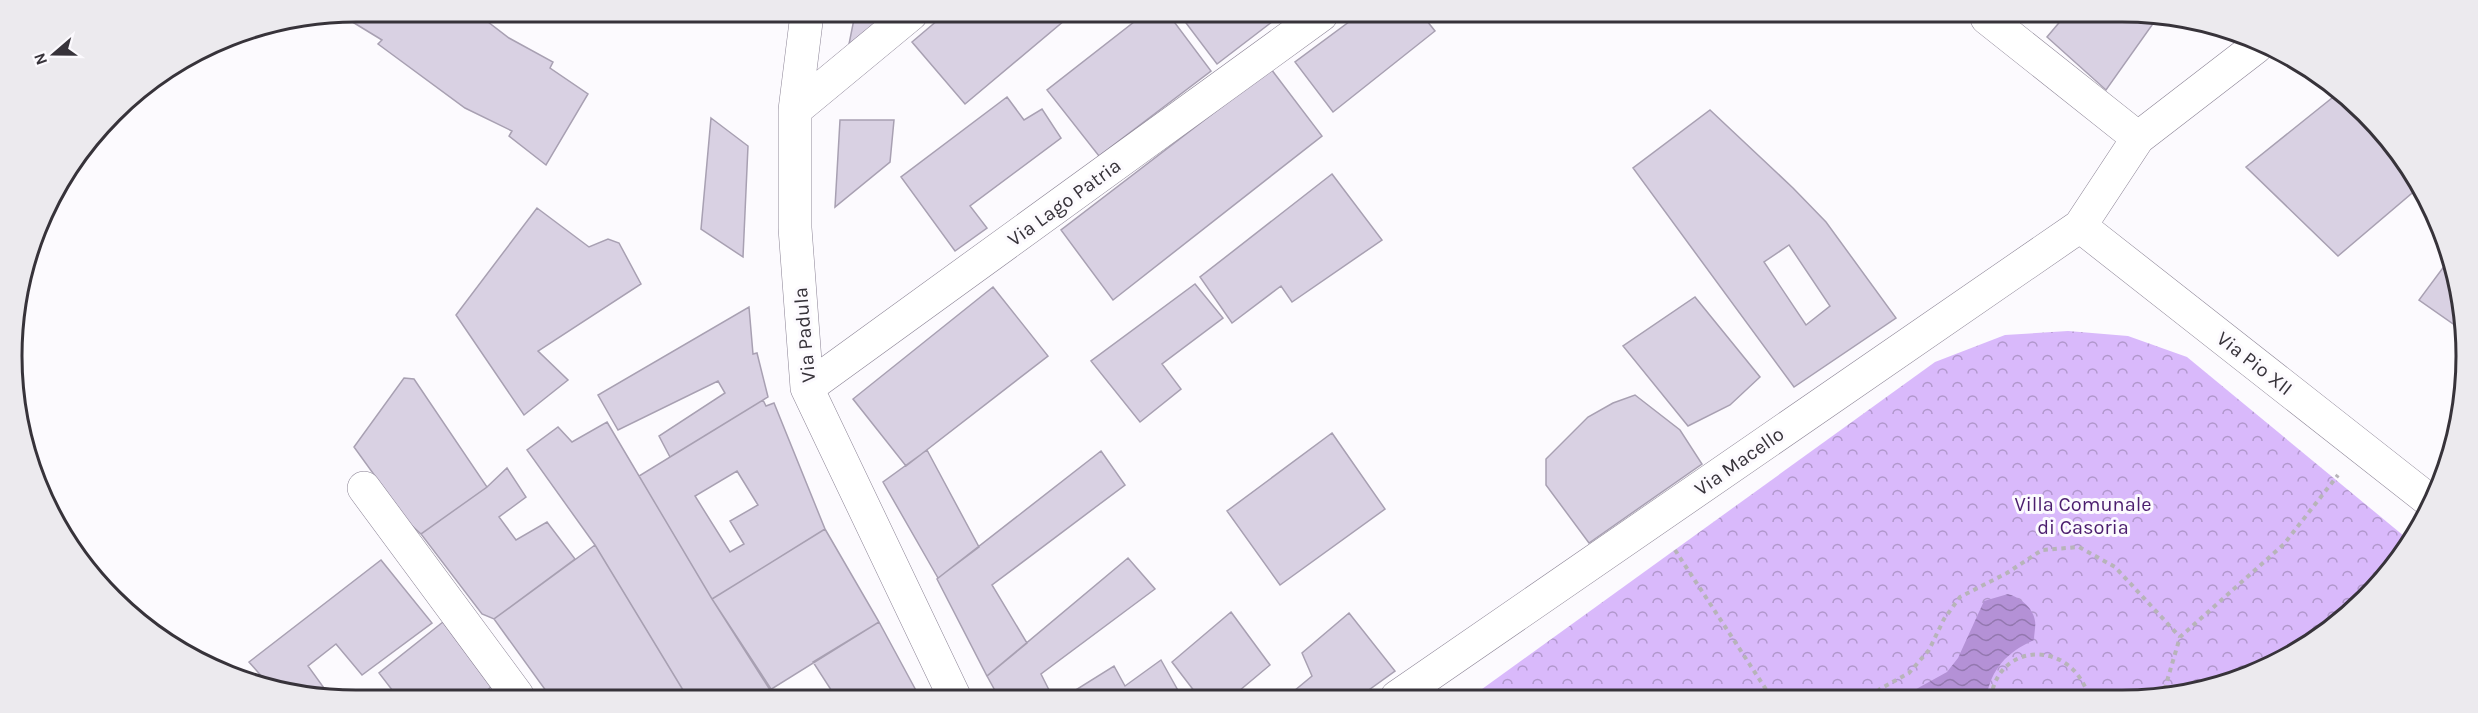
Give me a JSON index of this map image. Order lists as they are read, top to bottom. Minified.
{"streets":{"street":["Via Lago Patria","Via Padula","Via Pio XII","Via Macello"]},"crossings":[["Via Lago Patria","Via Padula"],["Via Pio XII","Via Macello"]],"parks":["Villa Comunale di Casoria"],"north":"left"}
